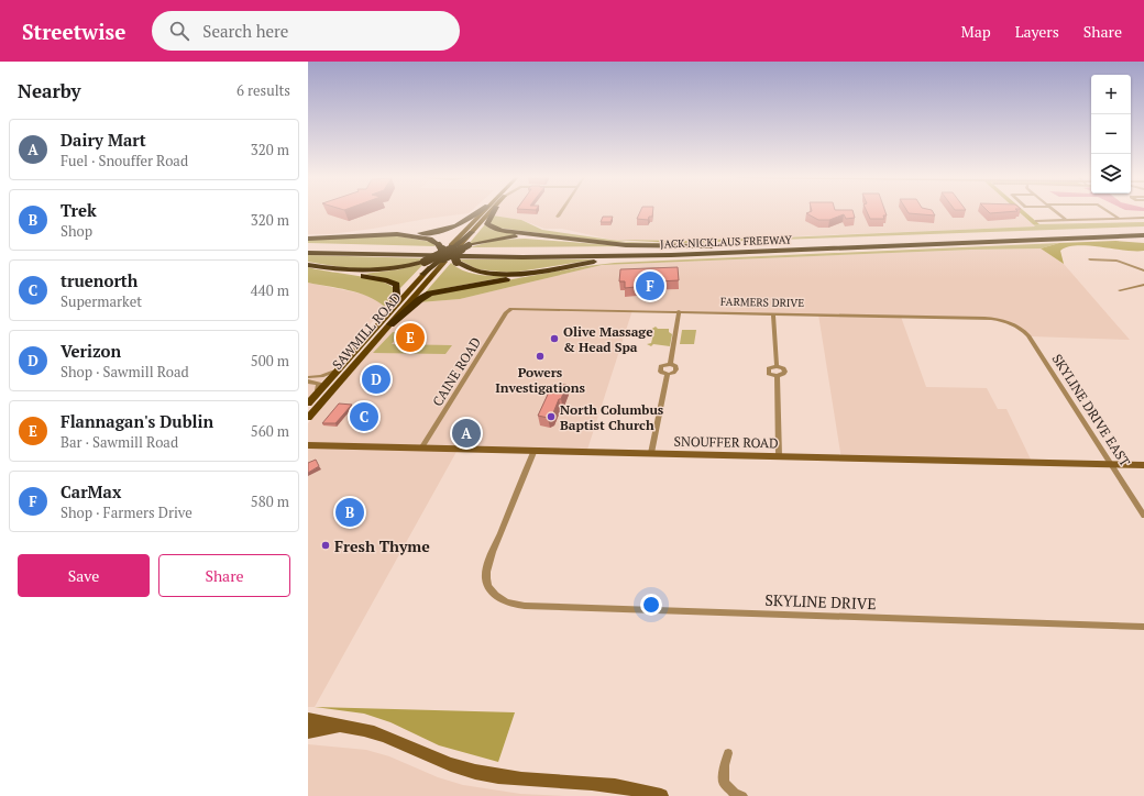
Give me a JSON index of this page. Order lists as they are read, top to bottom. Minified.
{"streets":{"highway":["JACK NICKLAUS FREEWAY"],"main road":["SAWMILL ROAD","SNOUFFER ROAD"],"street":["FARMERS DRIVE","CAINE ROAD","SKYLINE DRIVE EAST","SKYLINE DRIVE"]},"crossings":[["JACK NICKLAUS FREEWAY","SAWMILL ROAD"],["FARMERS DRIVE","CAINE ROAD"],["FARMERS DRIVE","SKYLINE DRIVE EAST"],["CAINE ROAD","SNOUFFER ROAD"],["SKYLINE DRIVE EAST","SNOUFFER ROAD"],["SNOUFFER ROAD","SKYLINE DRIVE"]],"places":["Olive Massage & Head Spa","Powers Investigations","North Columbus Baptist Church","Fresh Thyme"],"page":{"header":"Streetwise","search":"Search here","nav":["Map","Layers","Share"],"heading":["Nearby","6 results"],"map_buttons":["+","−"],"list":[{"mark":"A","name":"Dairy Mart","note":"Fuel · Snouffer Road","value":"320 m"},{"mark":"B","name":"Trek","note":"Shop","value":"320 m"},{"mark":"C","name":"truenorth","note":"Supermarket","value":"440 m"},{"mark":"D","name":"Verizon","note":"Shop · Sawmill Road","value":"500 m"},{"mark":"E","name":"Flannagan's Dublin","note":"Bar · Sawmill Road","value":"560 m"},{"mark":"F","name":"CarMax","note":"Shop · Farmers Drive","value":"580 m"}],"pins":["F","E","D","C","A","B"],"buttons":["Save","Share"]}}
